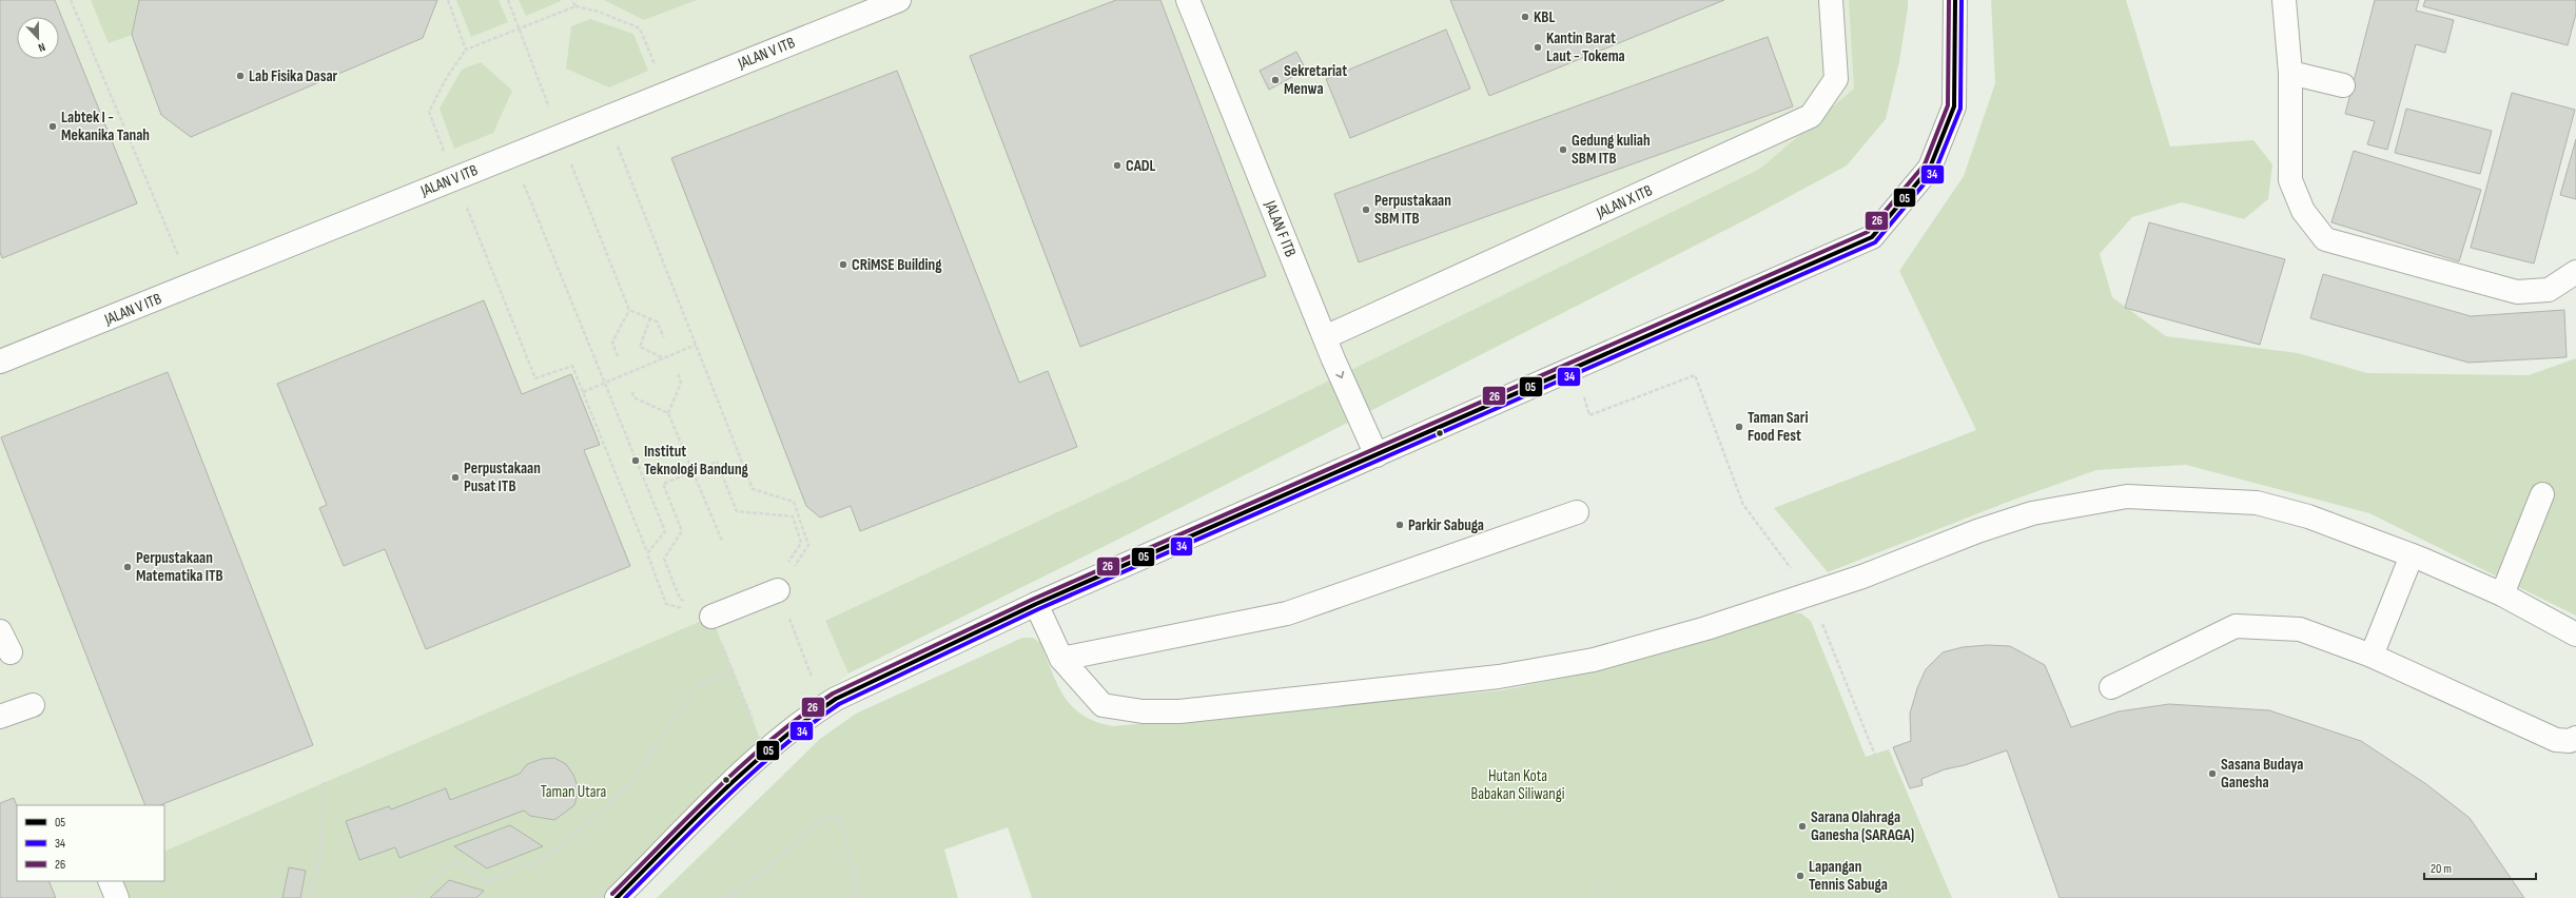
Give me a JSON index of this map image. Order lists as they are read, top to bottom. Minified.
{"streets":{"main road":["JALAN V ITB","JALAN X ITB","JALAN F ITB"]},"crossings":[["JALAN X ITB","JALAN F ITB"]],"parks":["Hutan Kota Babakan Siliwangi","Taman Utara"],"places":["KBL","Kantin Barat Laut - Tokema","Lab Fisika Dasar","Sekretariat Menwa","Labtek I - Mekanika Tanah","Gedung kuliah SBM ITB","CADL","Perpustakaan SBM ITB","CRiMSE Building","Taman Sari Food Fest","Institut Teknologi Bandung","Perpustakaan Pusat ITB","Parkir Sabuga","Perpustakaan Matematika ITB","Sasana Budaya Ganesha","Sarana Olahraga Ganesha (SARAGA)","Lapangan Tennis Sabuga"],"lines":["transit line 05","transit line 34","transit line 26"],"legend":["05","34","26"],"scale_bar":"20 m","north":"bottom"}
